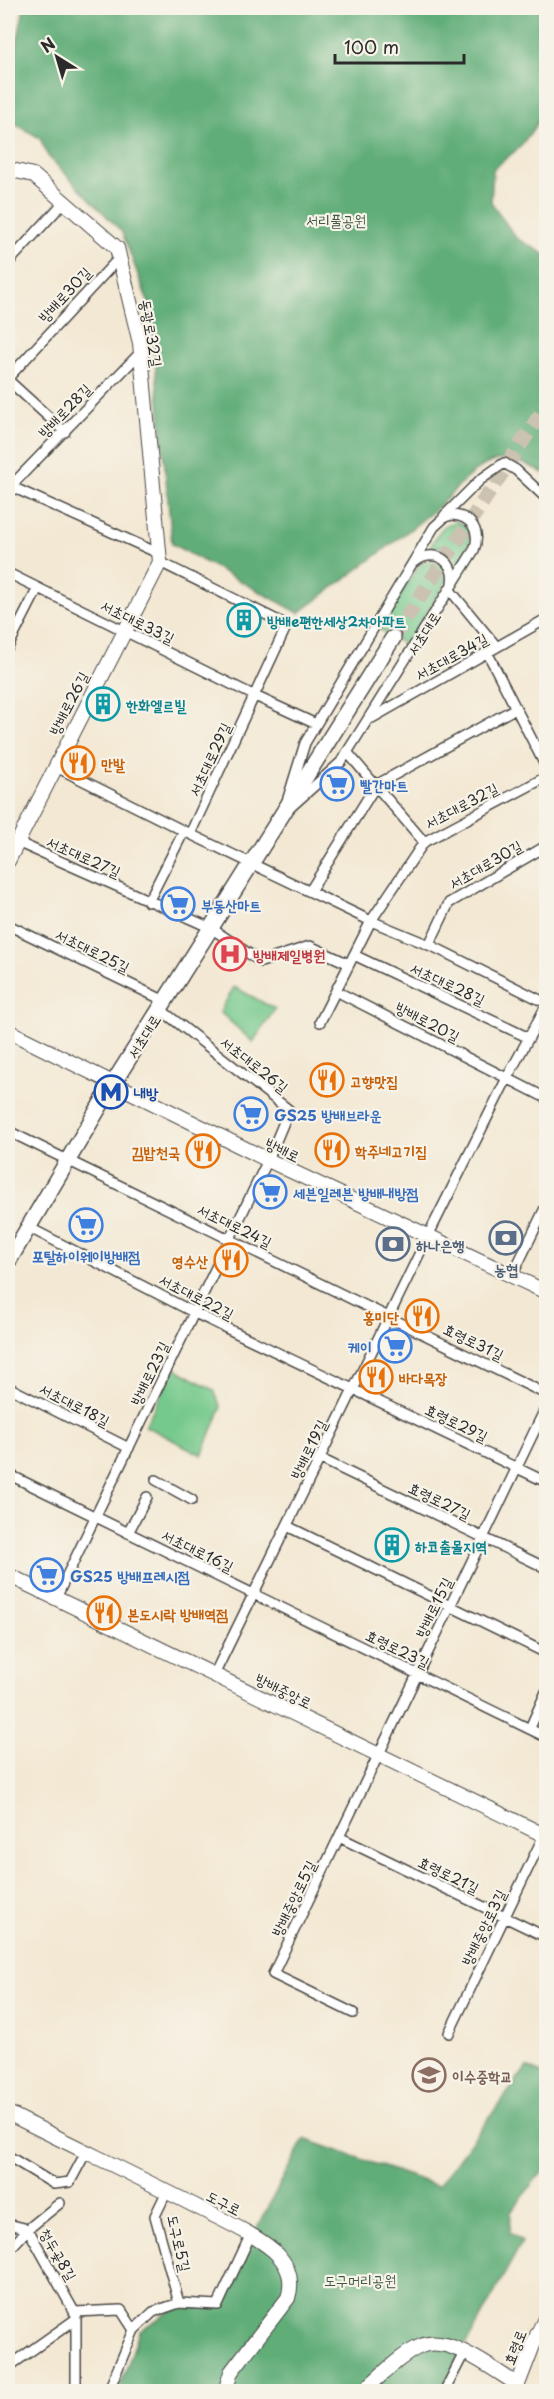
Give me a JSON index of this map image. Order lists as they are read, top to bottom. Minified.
{"streets":{"main road":["서초대로"],"street":["방배로30길","동광로32길","방배로28길","서초대로33길","서초대로34길","방배로26길","서초대로29길","서초대로32길","서초대로27길","서초대로30길","서초대로25길","서초대로28길","방배로20길","서초대로26길","방배로","서초대로24길","서초대로22길","효령로31길","방배로23길","서초대로18길","효령로29길","방배로19길","효령로27길","서초대로16길","방배로15길","효령로23길","방배중앙로","효령로21길","방배중앙로5길","방배중앙로3길","도구로","도구로5길","청두곶8길","효령로"]},"crossings":[["방배로30길","동광로32길"],["동광로32길","방배로28길"],["동광로32길","방배로26길"],["서초대로33길","서초대로"],["서초대로33길","방배로26길"],["서초대로33길","서초대로29길"],["서초대로","서초대로34길"],["서초대로","서초대로32길"],["서초대로","서초대로27길"],["서초대로","서초대로25길"],["서초대로","서초대로28길"],["서초대로","서초대로26길"],["서초대로","방배로"],["서초대로","서초대로24길"],["서초대로","서초대로22길"],["방배로26길","서초대로27길"],["서초대로27길","서초대로28길"],["서초대로25길","서초대로26길"],["서초대로26길","방배로"],["서초대로26길","방배로23길"],["방배로","방배로23길"],["방배로","방배로19길"],["서초대로24길","효령로31길"],["서초대로24길","방배로23길"],["서초대로24길","방배로19길"],["서초대로22길","방배로23길"],["서초대로22길","효령로29길"],["서초대로22길","방배로19길"],["효령로31길","방배로19길"],["방배로23길","서초대로18길"],["방배로23길","서초대로16길"],["방배로23길","방배중앙로"],["효령로29길","방배로19길"],["효령로29길","방배로15길"],["방배로19길","효령로27길"],["방배로19길","서초대로16길"],["방배로19길","효령로23길"],["방배로19길","방배중앙로"],["효령로27길","방배로15길"],["서초대로16길","효령로23길"],["방배로15길","효령로23길"],["방배로15길","방배중앙로"],["방배로15길","방배중앙로5길"],["방배중앙로","방배중앙로5길"],["방배중앙로","방배중앙로3길"],["효령로21길","방배중앙로5길"],["효령로21길","방배중앙로3길"],["도구로","도구로5길"]],"parks":["서리풀공원","도구머리공원"],"places":{"building":["방배e편한세상2차아파트","한화엘르빌","하코출몰지역"],"restaurant":["만발","고향맛집","학주네고기집","김밥천국","영수산","홍미단","바다목장","본도시락 방배역점"],"supermarket":["빨간마트","부동산마트","GS25 방배브라운","세븐일레븐 방배내방점","포탈하이웨이방배점","케이","GS25 방배프레시점"],"hospital":["방배제일병원"],"metro station":["내방"],"bank":["농협","하나은행"],"school or university":["이수중학교"]},"scale_bar":"100 m","north":"top left"}
